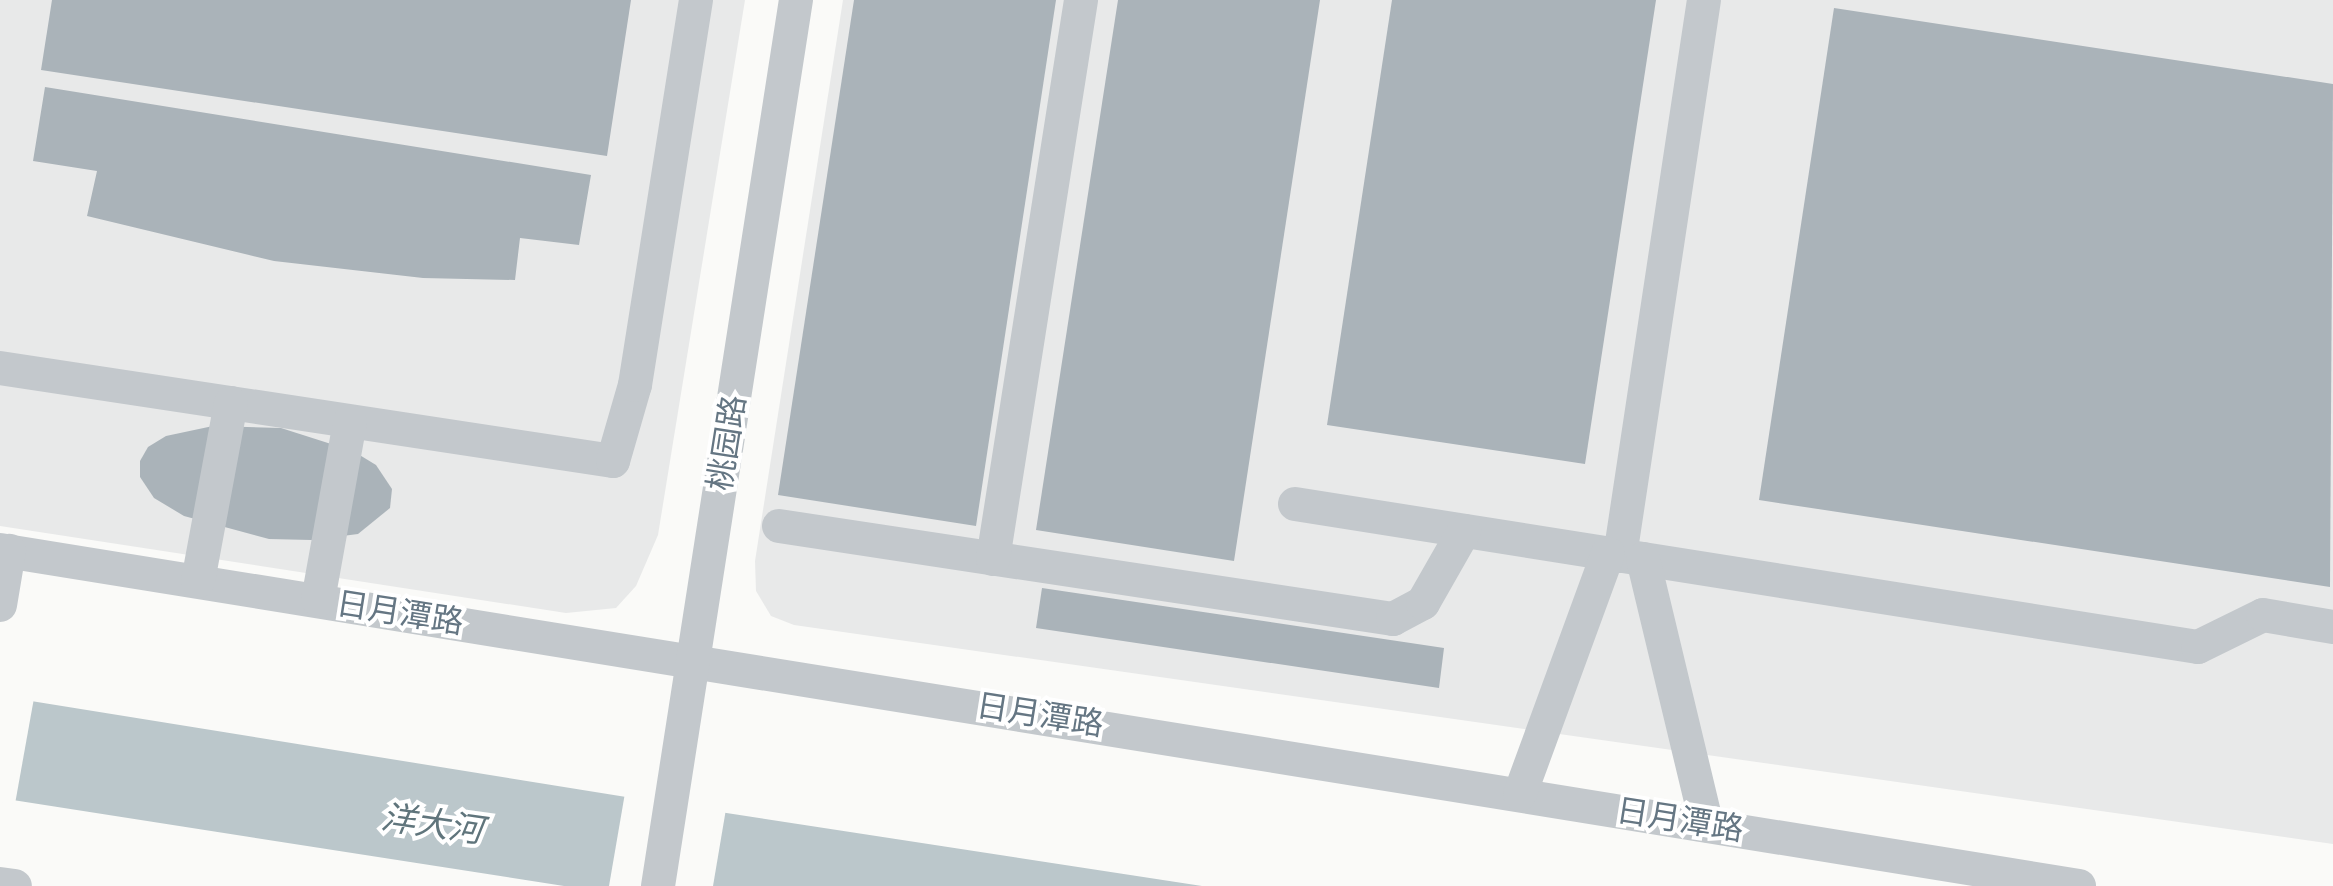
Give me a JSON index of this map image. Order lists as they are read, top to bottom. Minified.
{"streets":{"street":["桃园路","日月潭路"]},"crossings":[["桃园路","日月潭路"]],"water":["洋大河"]}
